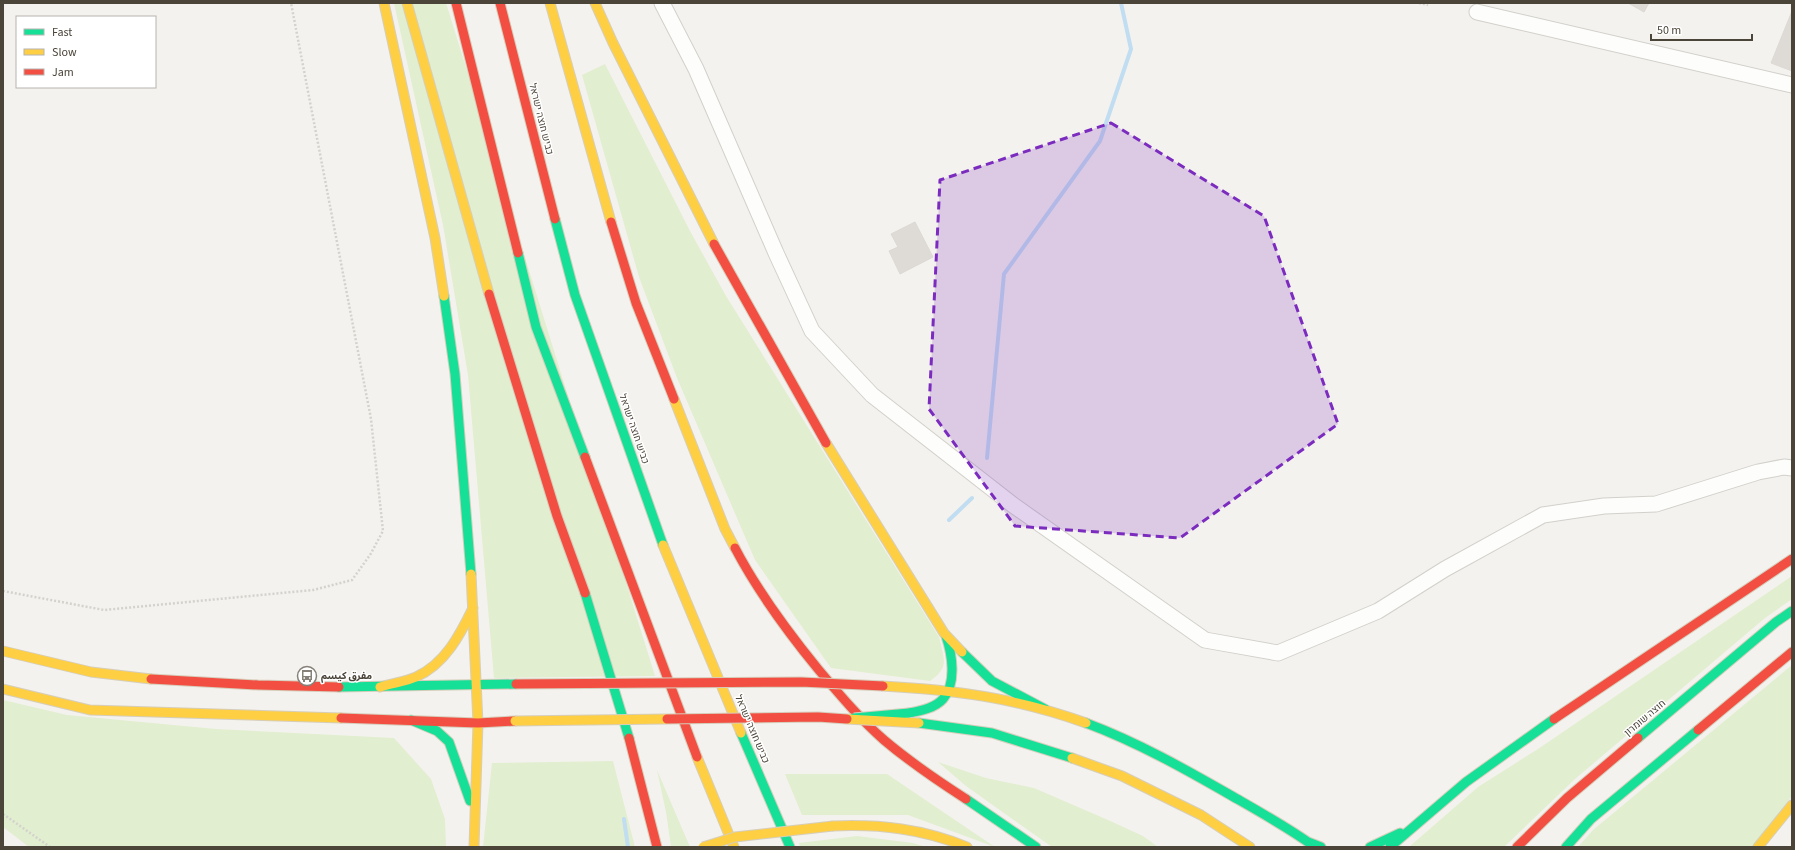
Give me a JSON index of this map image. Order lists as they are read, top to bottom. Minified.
{"streets":{"main road":["כביש חוצה ישראל","חוצה שומרון"]},"places":{"bus stop":["مفرق كيسم"]},"legend":["Fast","Slow","Jam"],"scale_bar":"50 m"}
